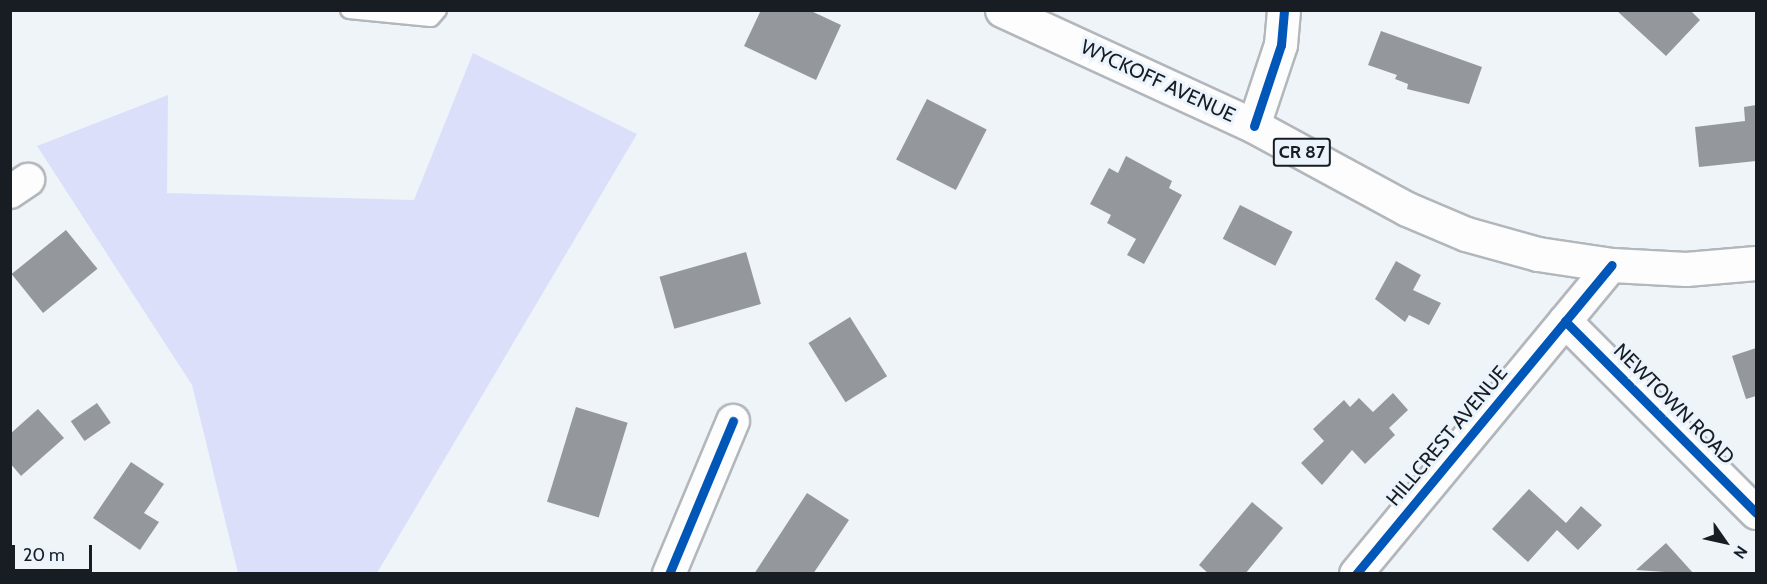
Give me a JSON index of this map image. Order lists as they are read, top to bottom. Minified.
{"streets":{"main road":["WYCKOFF AVENUE","CR 87"],"street":["NEWTOWN ROAD","HILLCREST AVENUE"]},"crossings":[["WYCKOFF AVENUE","HILLCREST AVENUE"],["NEWTOWN ROAD","HILLCREST AVENUE"]],"scale_bar":"20 m","north":"bottom right"}
